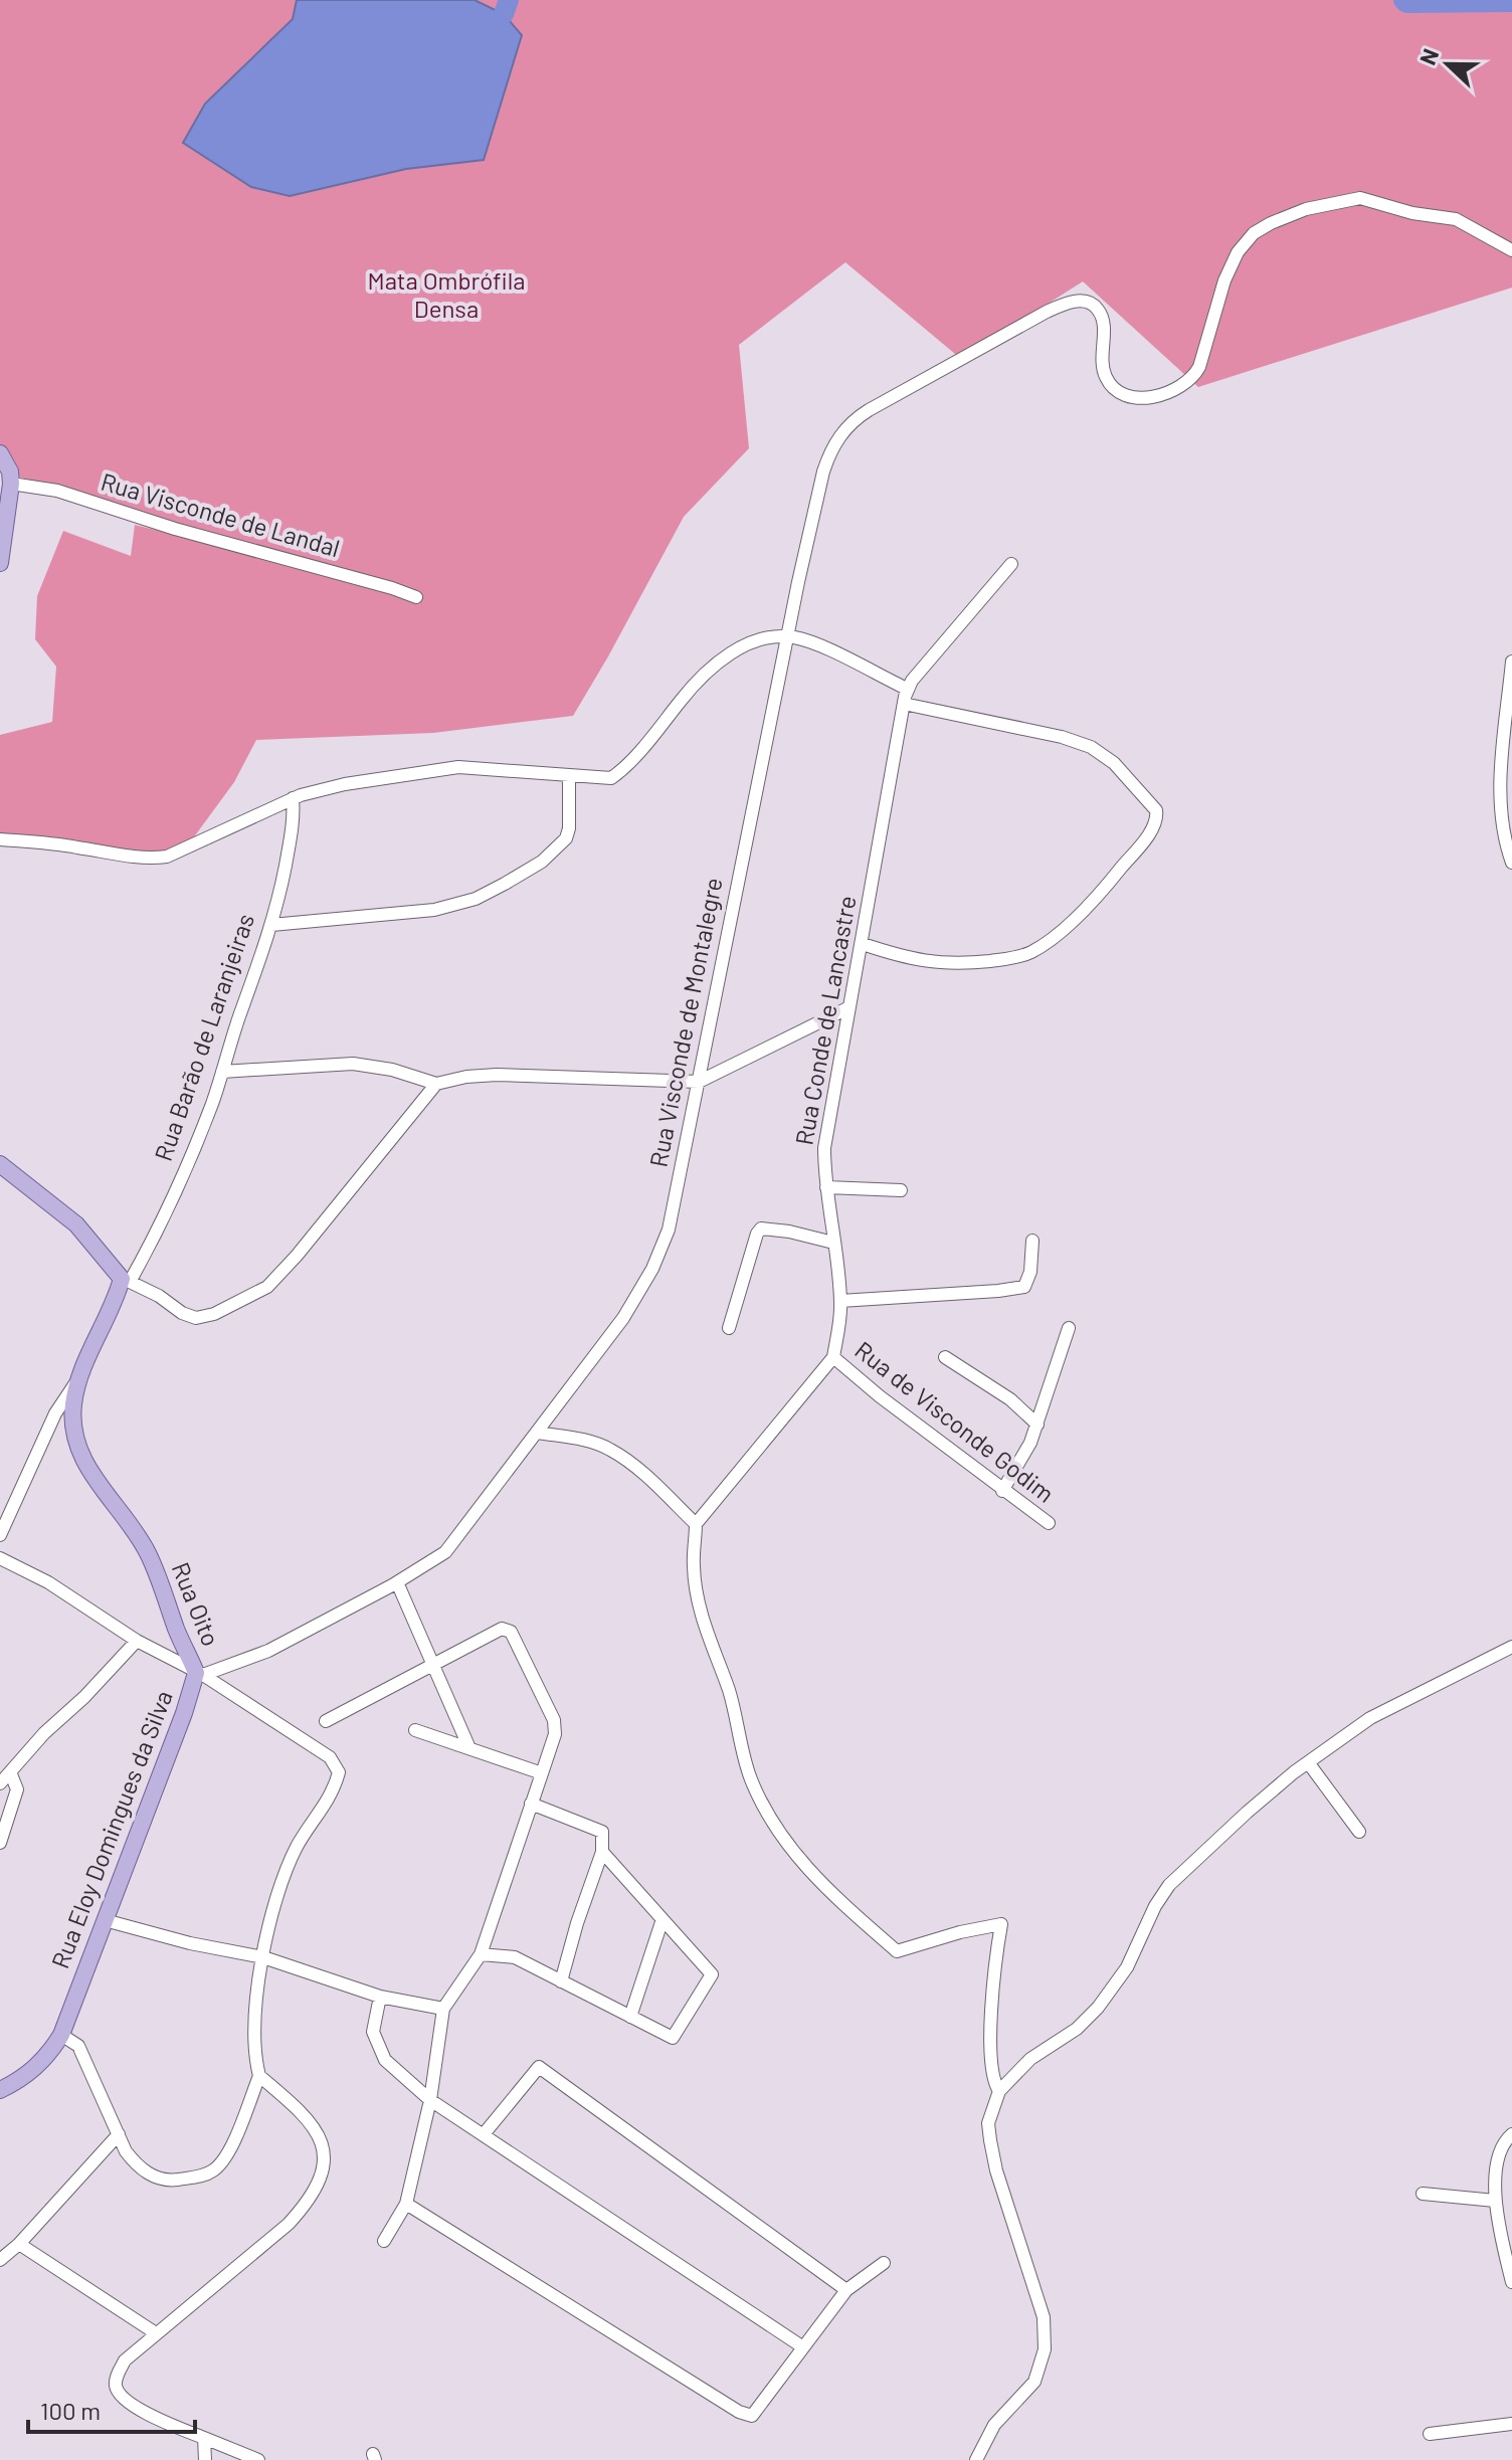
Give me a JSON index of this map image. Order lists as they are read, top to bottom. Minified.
{"streets":{"main road":["Rua Barão de Laranjeiras","Rua Oito","Rua Eloy Domingues da Silva"],"street":["Rua Visconde de Landal","Rua Conde de Lancastre","Rua Visconde de Montalegre","Rua de Visconde Godim"]},"crossings":[["Rua Conde de Lancastre","Rua de Visconde Godim"],["Rua Visconde de Montalegre","Rua Oito"],["Rua Visconde de Montalegre","Rua Eloy Domingues da Silva"],["Rua Barão de Laranjeiras","Rua Oito"],["Rua Oito","Rua Eloy Domingues da Silva"]],"parks":["Mata Ombrófila Densa"],"scale_bar":"100 m","north":"left"}
